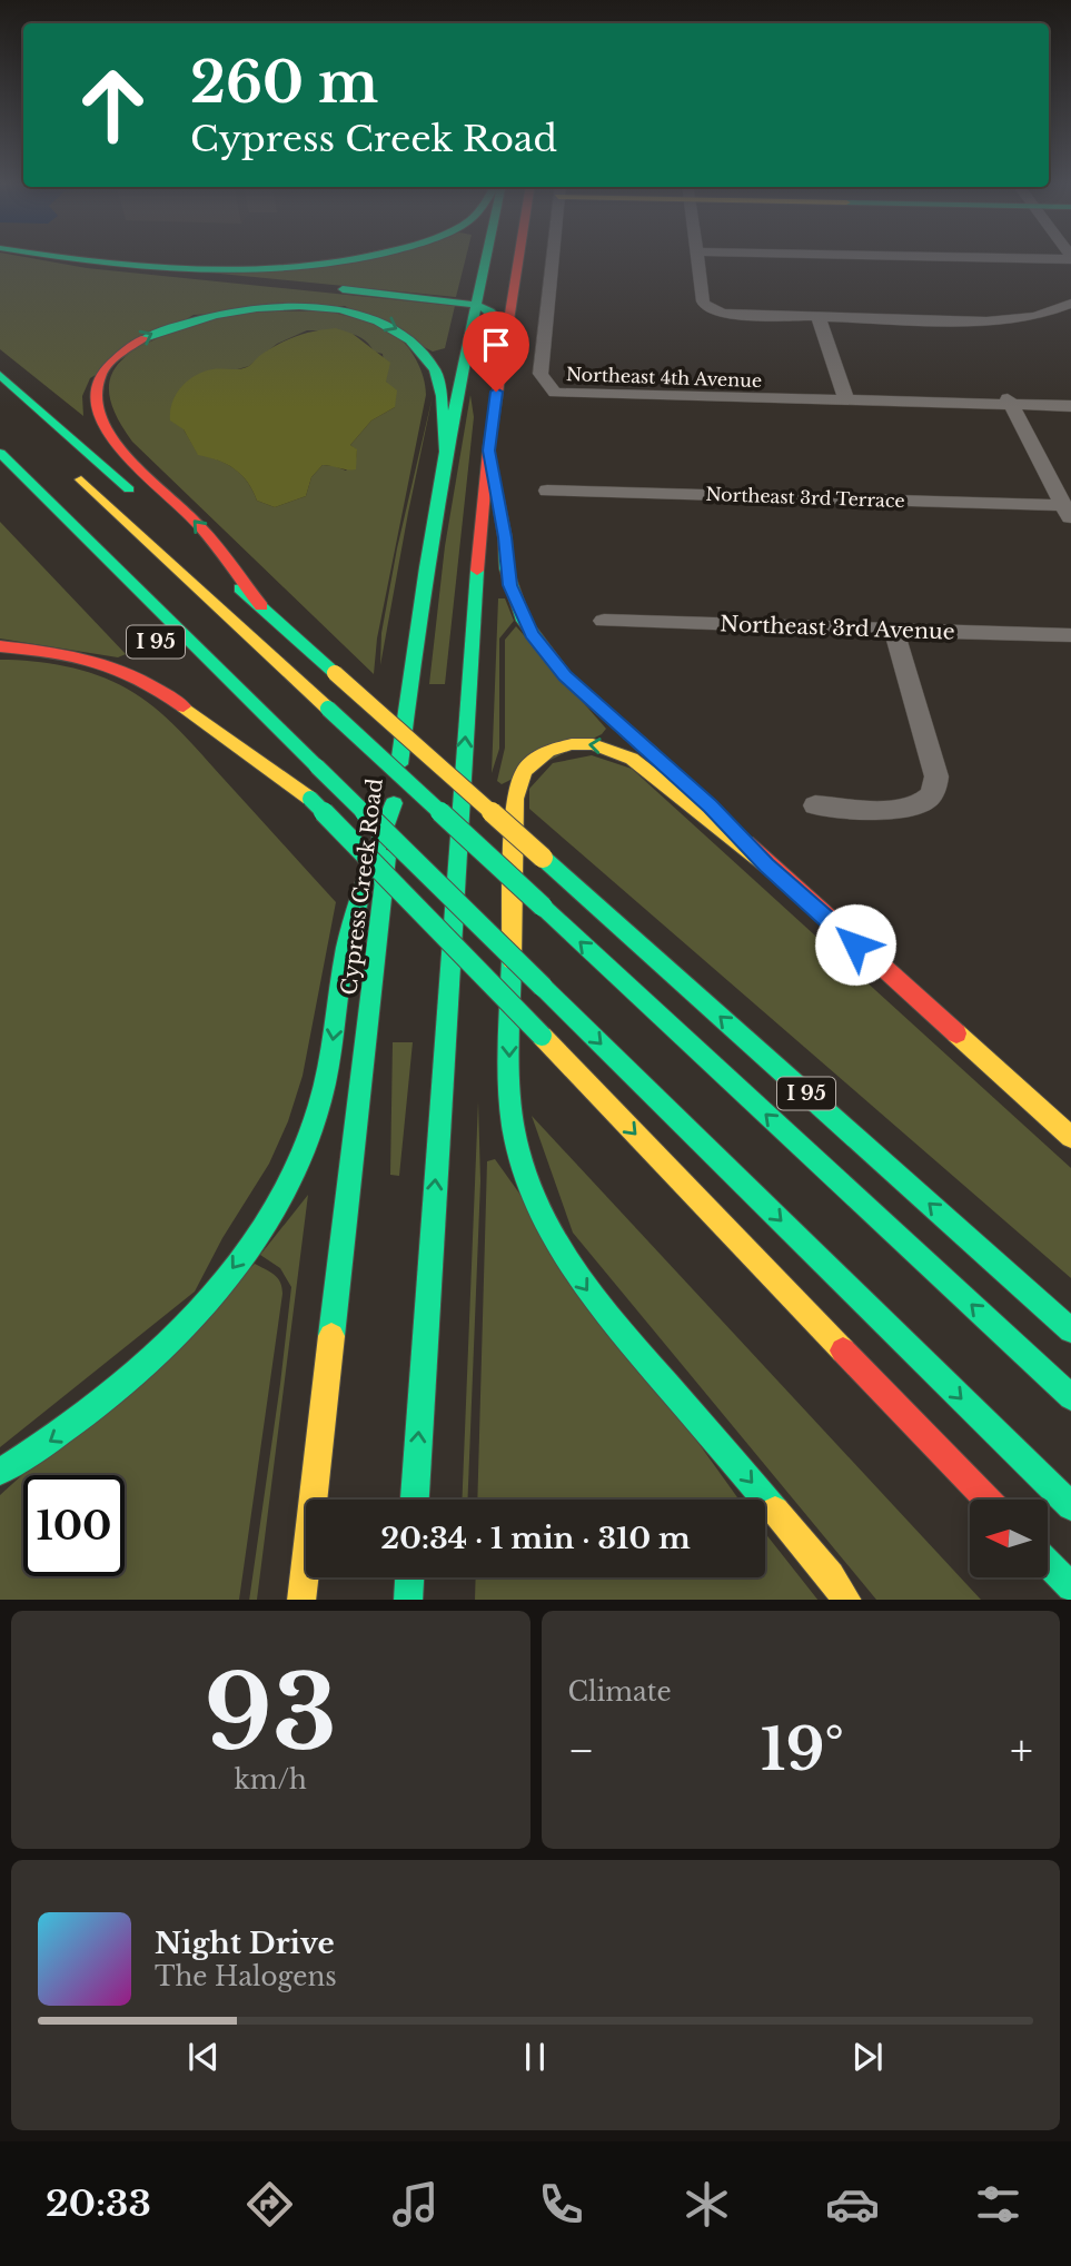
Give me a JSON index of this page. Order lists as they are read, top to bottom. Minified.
{"streets":{"main road":["I 95","Cypress Creek Road"],"street":["Northeast 4th Avenue","Northeast 3rd Terrace","Northeast 3rd Avenue"]},"north":"left","page":{"turn":["260 m","Cypress Creek Road"],"limit":"100","trip":"20:34 · 1 min · 310 m","tile":[["93","km/h"],"Climate"],"heat":["−","19°","+"],"song":["Night Drive","The Halogens"],"tabs":"20:33"}}
